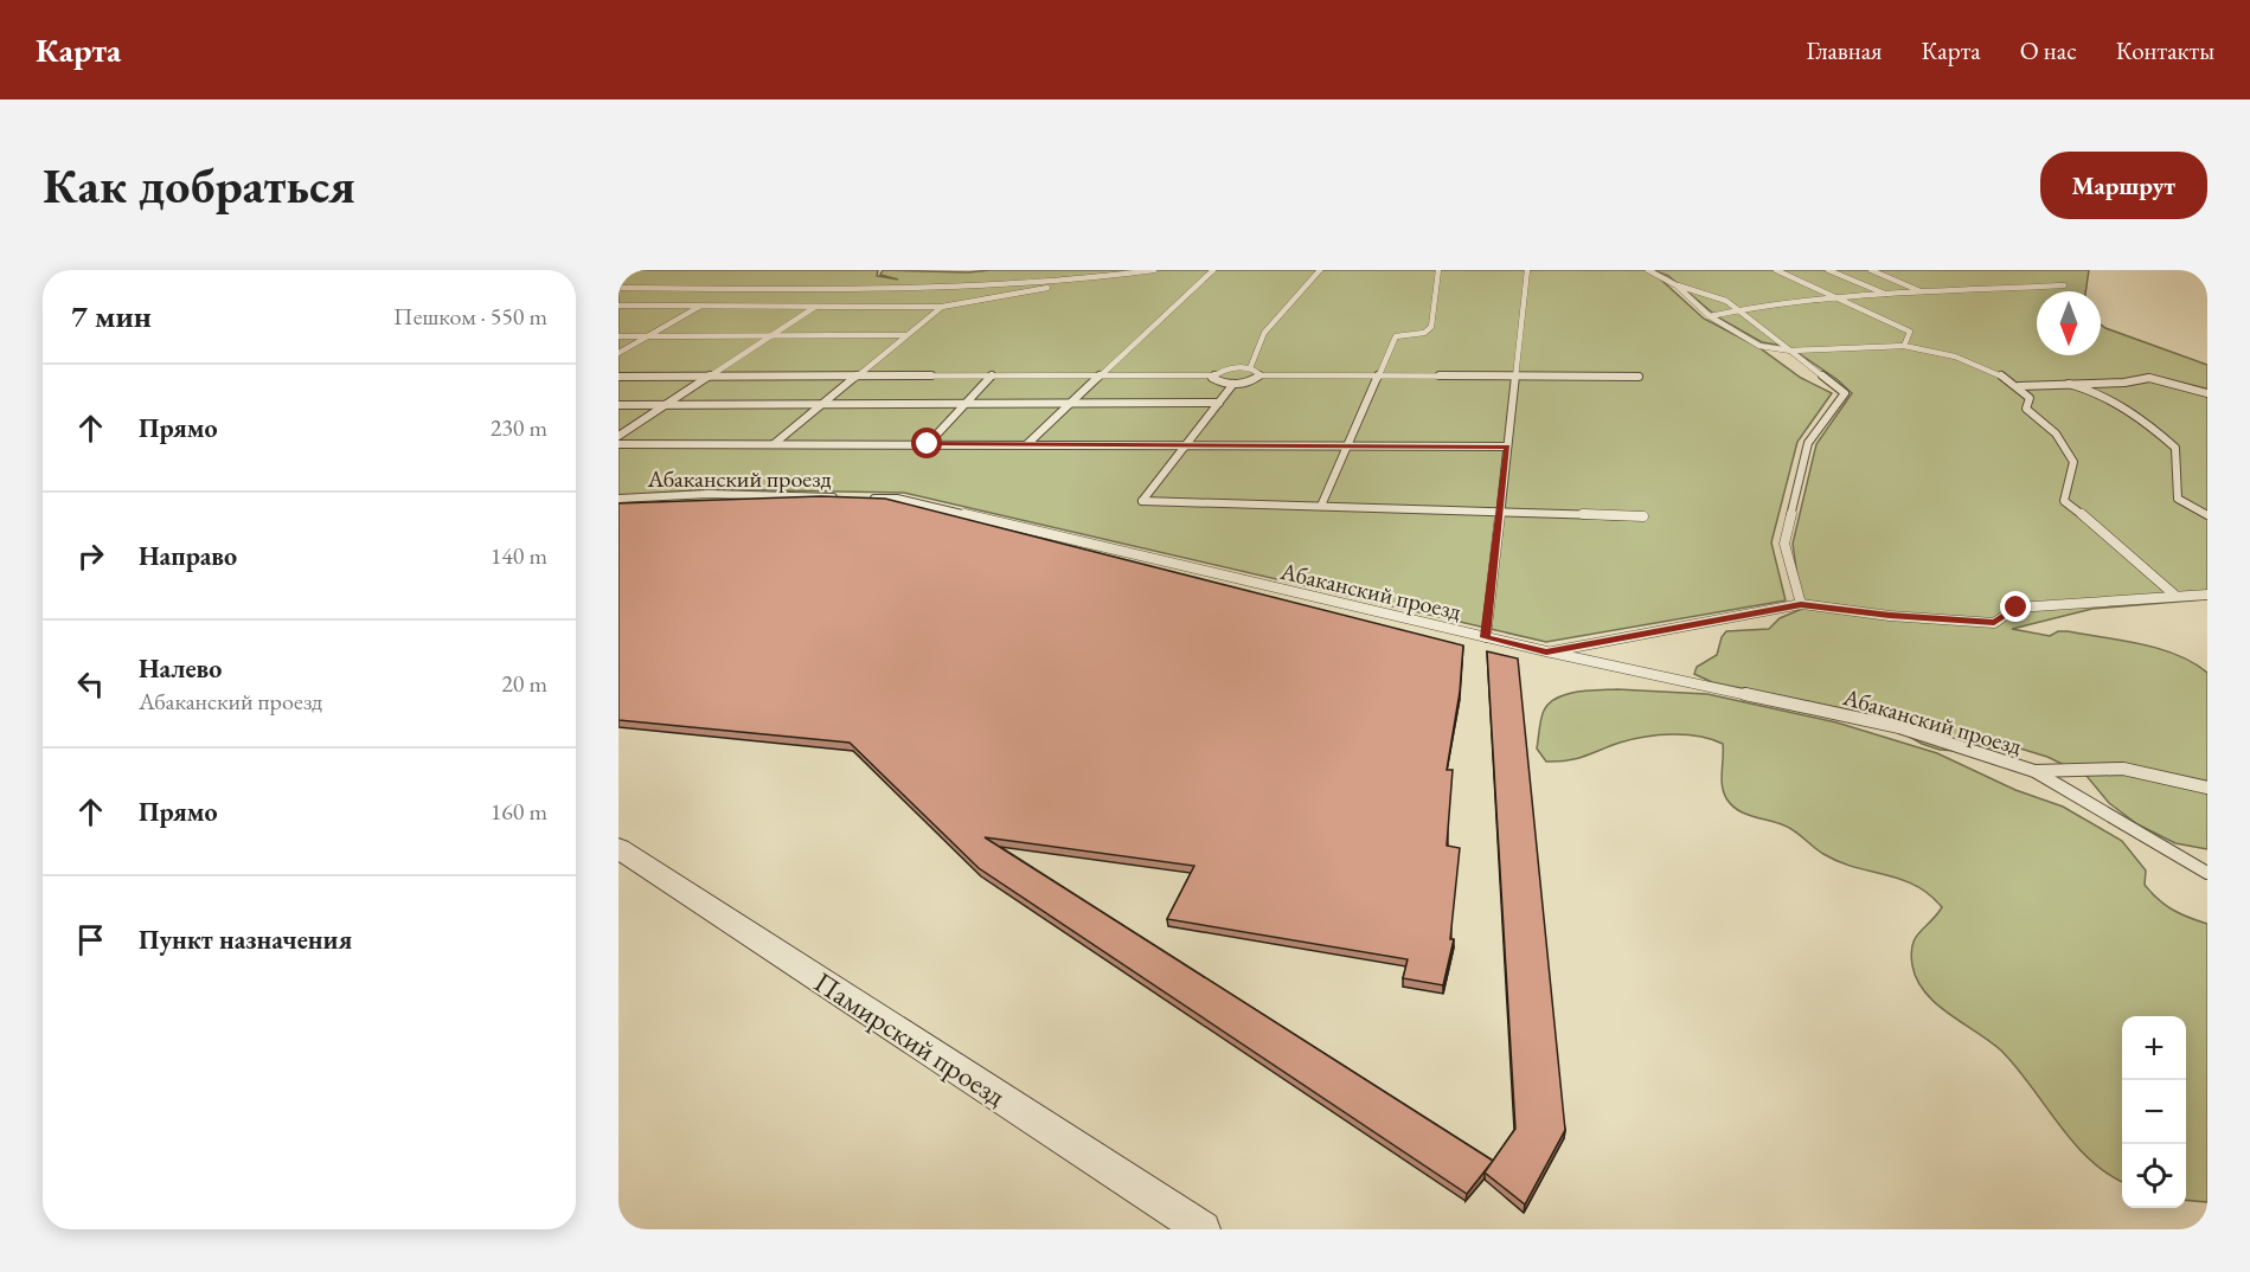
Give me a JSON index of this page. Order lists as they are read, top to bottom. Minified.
{"streets":{"street":["Памирский проезд"],"lane":["Абаканский проезд"]},"north":"bottom","page":{"header":"Карта","nav":["Главная","Карта","О нас","Контакты"],"buttons":"Маршрут","title":"Как добраться","heading":["7 мин","Пешком · 550 m"],"list":[["Прямо","230 m"],["Направо","140 m"],["Налево","Абаканский проезд","20 m"],["Прямо","160 m"],"Пункт назначения"],"map_buttons":["+","−"]}}
